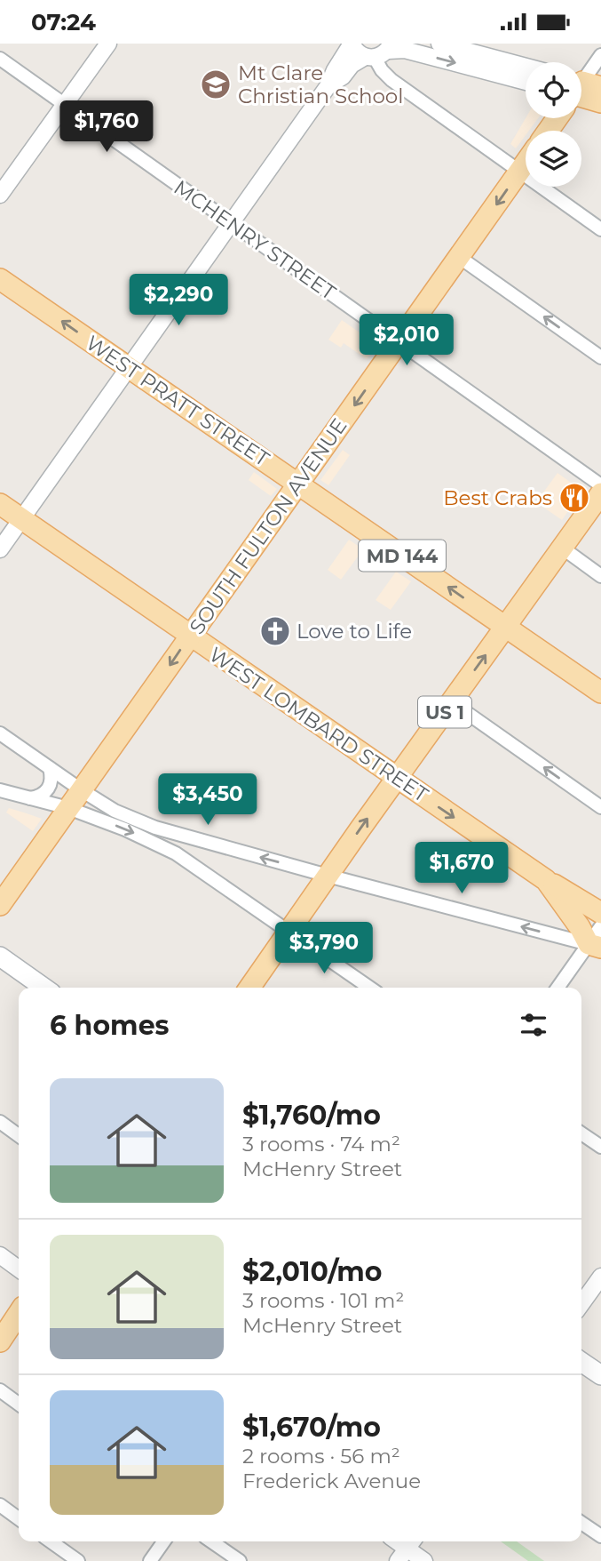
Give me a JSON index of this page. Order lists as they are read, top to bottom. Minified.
{"streets":{"main road":["WEST PRATT STREET","SOUTH FULTON AVENUE","MD 144","US 1","WEST LOMBARD STREET"],"street":["MCHENRY STREET"]},"crossings":[["MCHENRY STREET","SOUTH FULTON AVENUE"],["WEST PRATT STREET","SOUTH FULTON AVENUE"],["WEST PRATT STREET","US 1"],["SOUTH FULTON AVENUE","WEST LOMBARD STREET"],["US 1","WEST LOMBARD STREET"]],"one_way":["WEST PRATT STREET","SOUTH FULTON AVENUE"],"places":{"school or university":["Mt Clare Christian School"],"restaurant":["Best Crabs"],"church":["Love to Life"]},"page":{"status":"07:24","price":["$1,760","$2,290","$2,010","$3,450","$1,670","$3,790"],"heading":"6 homes","list":[{"name":"$1,760/mo","note":"3 rooms · 74 m² · McHenry Street"},{"name":"$2,010/mo","note":"3 rooms · 101 m² · McHenry Street"},{"name":"$1,670/mo","note":"2 rooms · 56 m² · Frederick Avenue"}]}}
